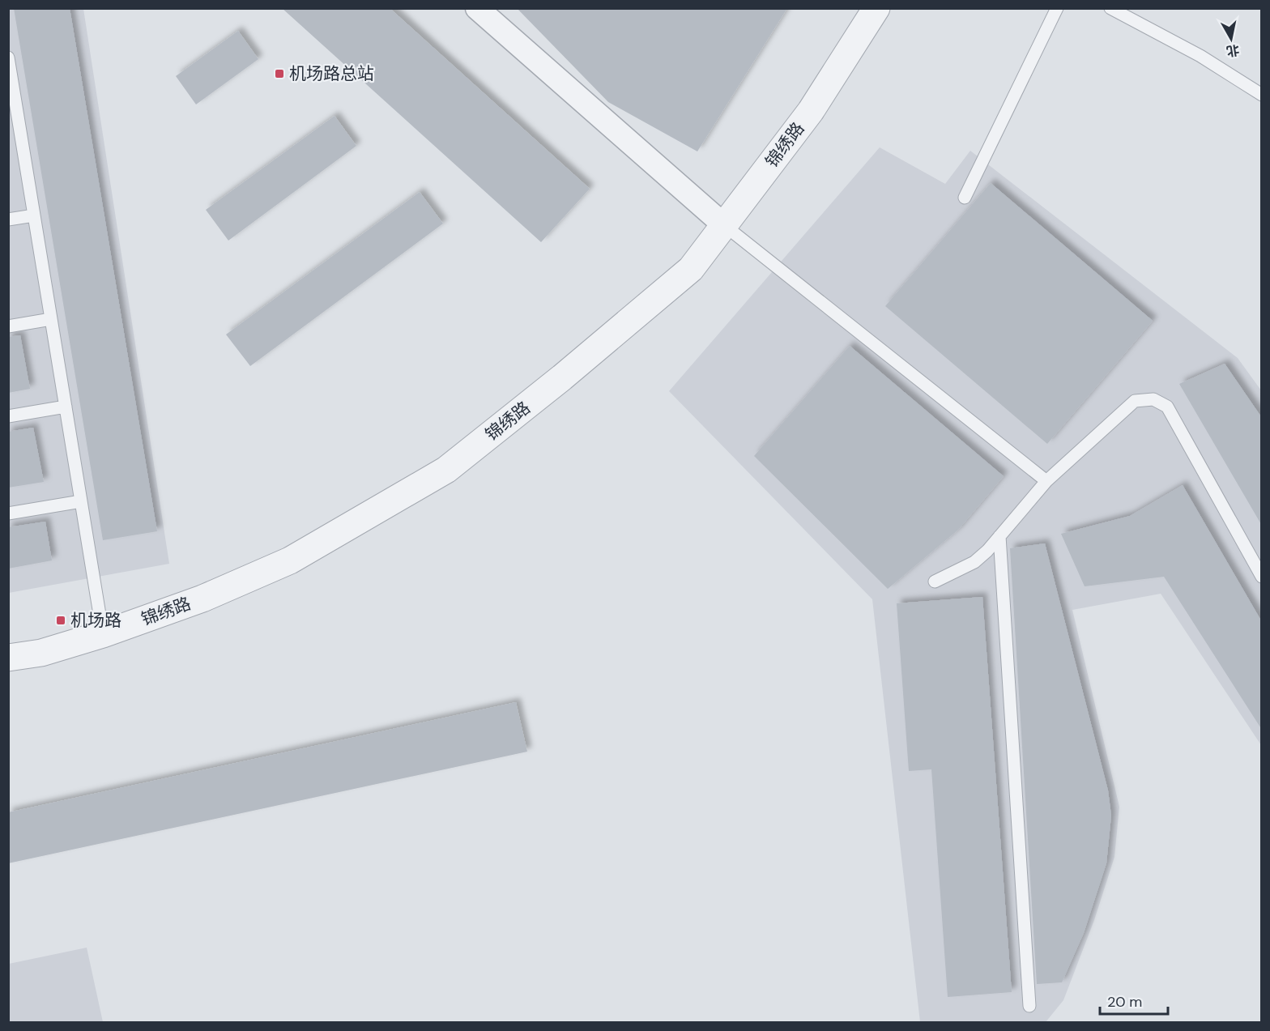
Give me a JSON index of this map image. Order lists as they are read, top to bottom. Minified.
{"streets":{"street":["锦绣路"]},"places":{"transit":["机场路总站","机场路"]},"scale_bar":"20 m","north":"bottom"}
